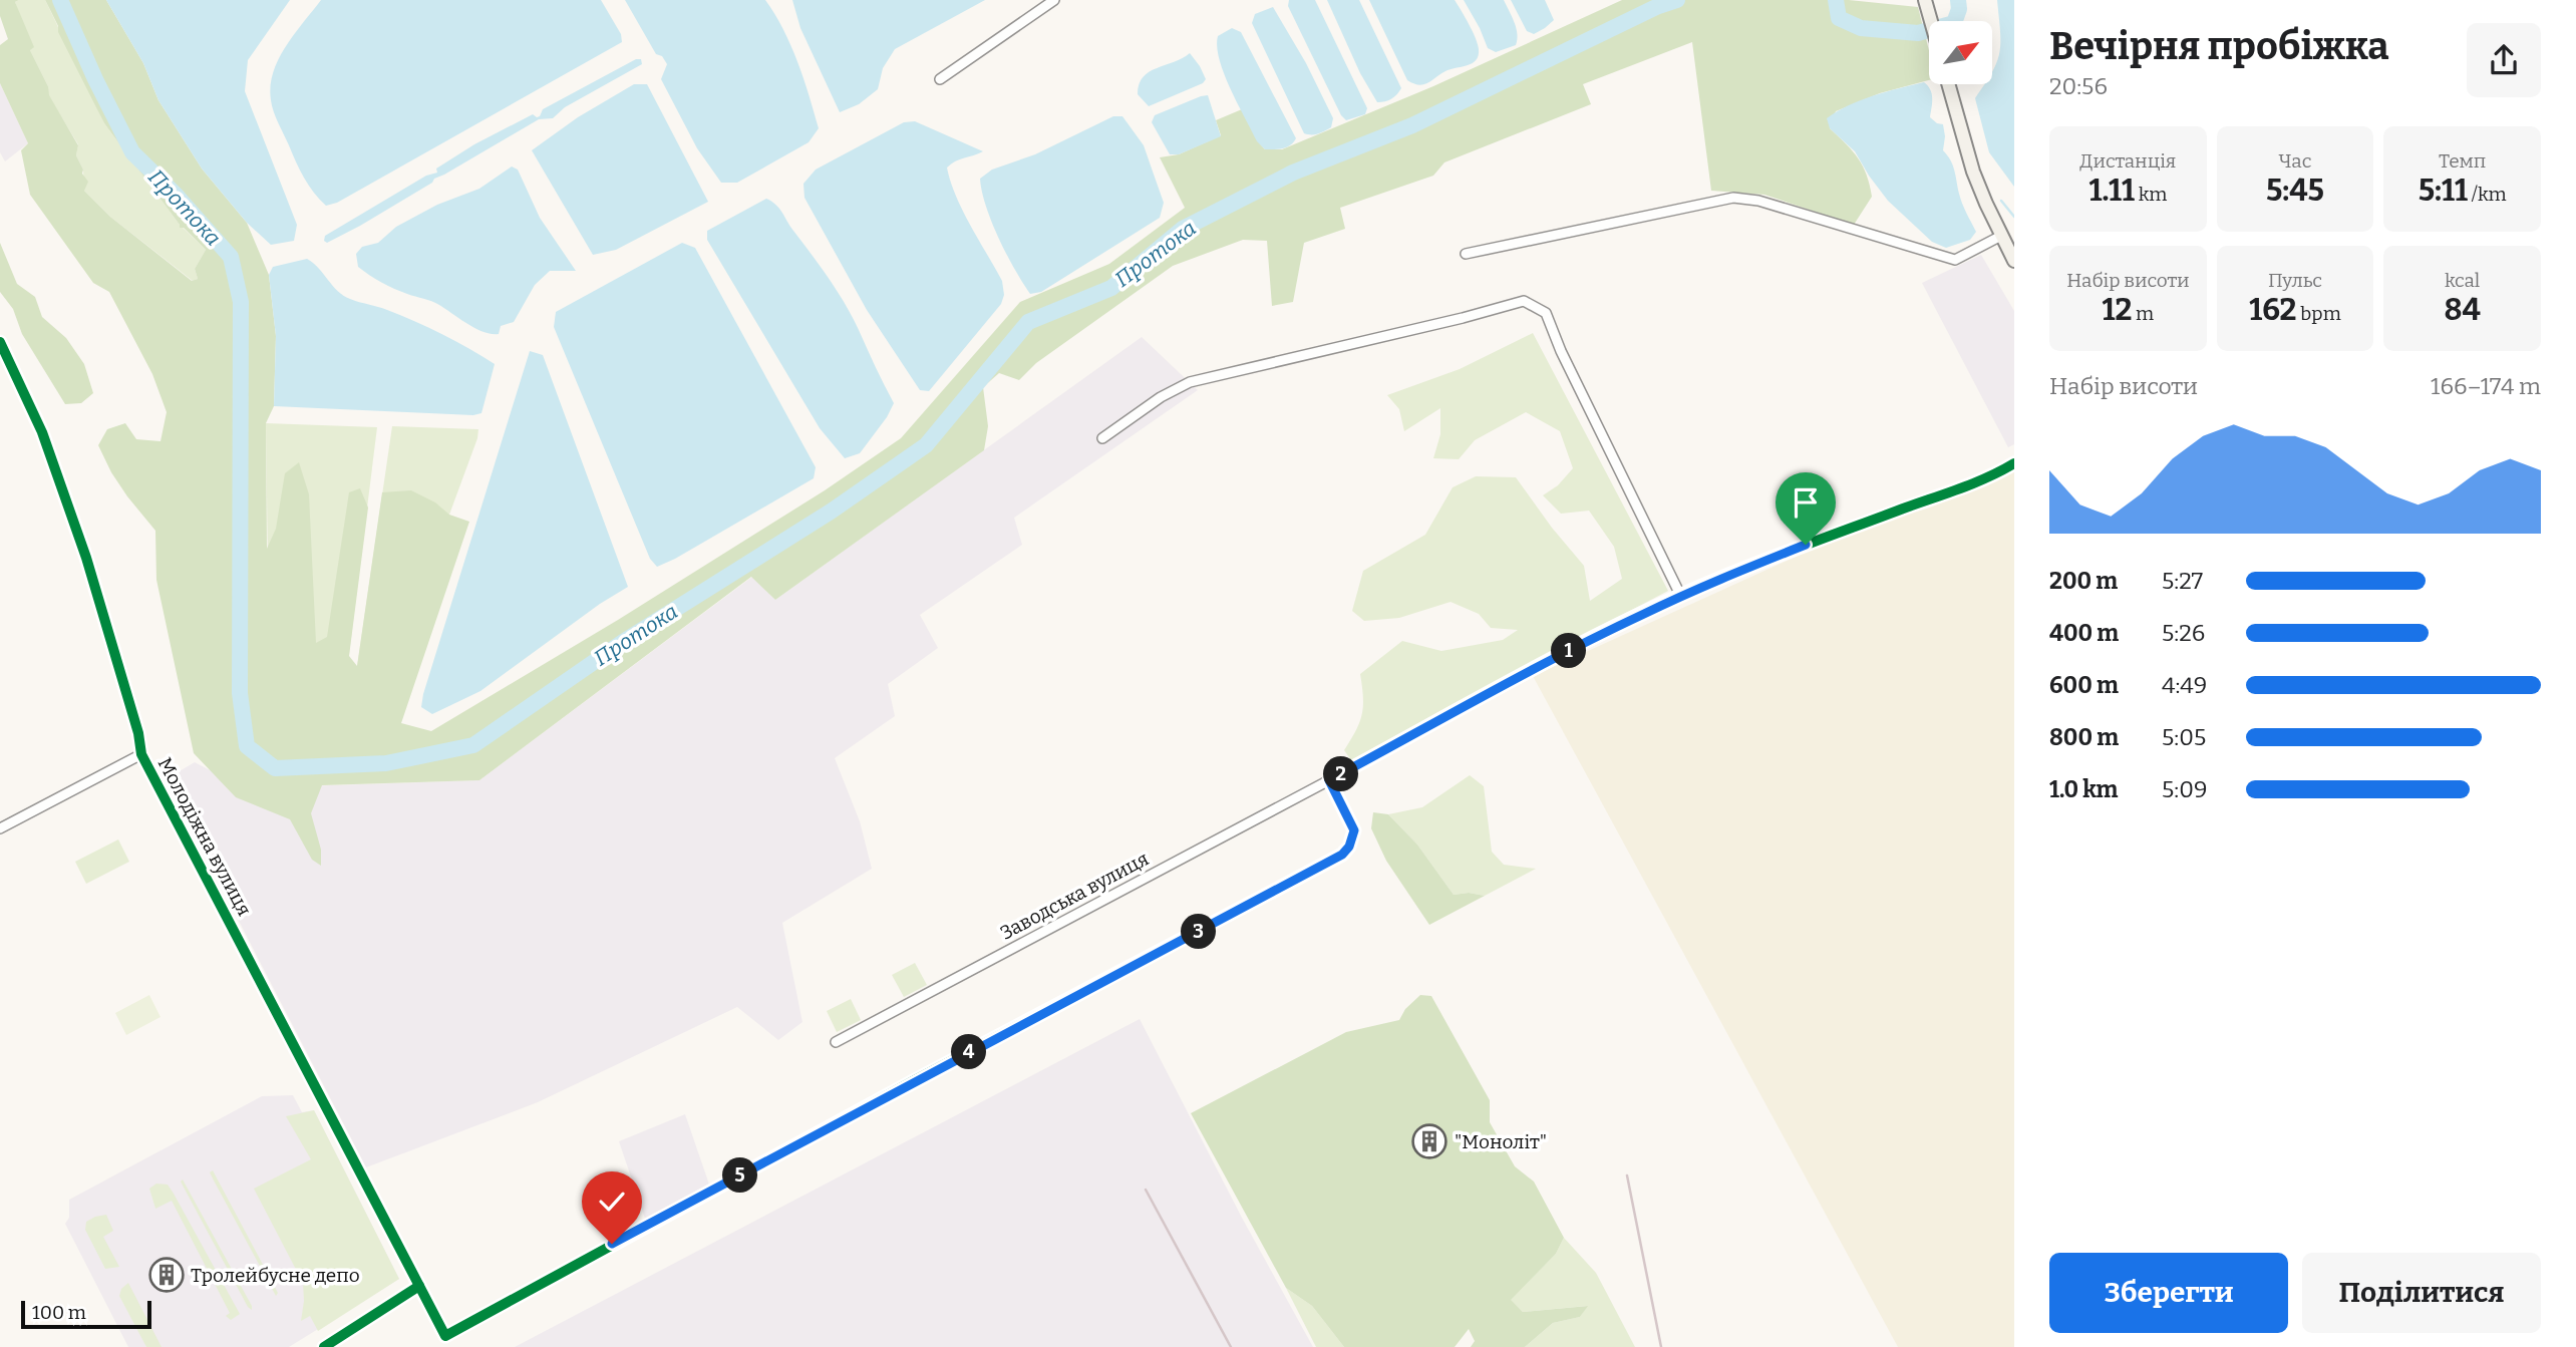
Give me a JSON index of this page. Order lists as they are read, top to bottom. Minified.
{"streets":{"street":["Молодіжна вулиця","Заводська вулиця"]},"water":["Протока"],"places":{"building":["\"Моноліт\"","Тролейбусне депо"]},"scale_bar":"100 m","north":"top right","page":{"heading":["Вечірня пробіжка","20:56"],"stats":[["Дистанція","1.11 km"],["Час","5:45"],["Темп","5:11 /km"],["Набір висоти","12 m"],["Пульс","162 bpm"],["kcal","84"]],"chart":["Набір висоти","166–174 m"],"list":[{"name":"200 m","note":"5:27"},{"name":"400 m","note":"5:26"},{"name":"600 m","note":"4:49"},{"name":"800 m","note":"5:05"},{"name":"1.0 km","note":"5:09"}],"pins":["1","2","3","4","5"],"buttons":["Зберегти","Поділитися"],"scale":"100 m"}}
